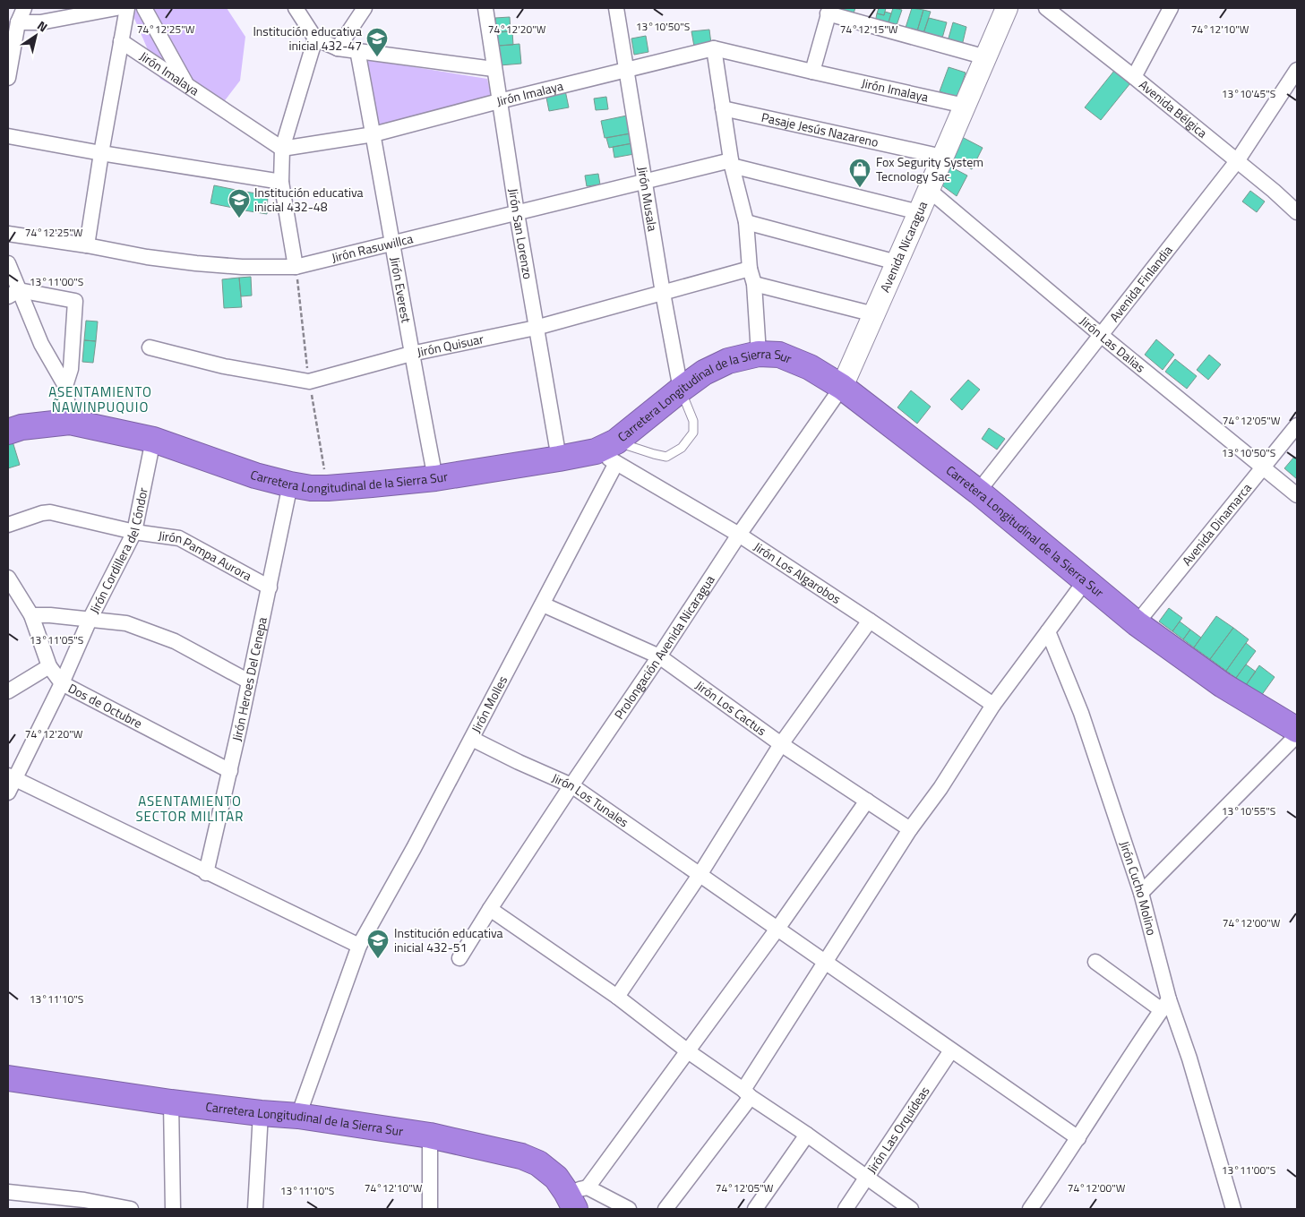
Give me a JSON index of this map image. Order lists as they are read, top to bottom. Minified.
{"streets":{"highway":["Carretera Longitudinal de la Sierra Sur"],"street":["Jirón Imalaya","Avenida Bélgica","Pasaje Jesús Nazareno","Jirón Musala","Jirón San Lorenzo","Avenida Nicaragua","Jirón Rasuwillca","Avenida Finlandia","Jirón Everest","Jirón Las Dalias","Jirón Quisuar","Avenida Dinamarca","Jirón Cordillera del Cóndor","Jirón Pampa Aurora","Jirón Los Algarobos","Prolongación Avenida Nicaragua","Jirón Heroes Del Cenepa","Dos de Octubre","Jirón Molles","Jirón Los Cactus","Jirón Los Tunales","Jirón Cucho Molino","Jirón Las Orquídeas"]},"crossings":[["Jirón Imalaya","Jirón Musala"],["Jirón Imalaya","Jirón San Lorenzo"],["Jirón Imalaya","Avenida Nicaragua"],["Jirón Imalaya","Jirón Everest"],["Avenida Bélgica","Avenida Finlandia"],["Pasaje Jesús Nazareno","Avenida Nicaragua"],["Jirón Musala","Jirón Rasuwillca"],["Jirón Musala","Jirón Quisuar"],["Jirón Musala","Carretera Longitudinal de la Sierra Sur"],["Jirón San Lorenzo","Jirón Rasuwillca"],["Jirón San Lorenzo","Jirón Quisuar"],["Jirón San Lorenzo","Carretera Longitudinal de la Sierra Sur"],["Avenida Nicaragua","Jirón Las Dalias"],["Avenida Nicaragua","Carretera Longitudinal de la Sierra Sur"],["Avenida Nicaragua","Prolongación Avenida Nicaragua"],["Jirón Rasuwillca","Jirón Everest"],["Avenida Finlandia","Jirón Las Dalias"],["Avenida Finlandia","Carretera Longitudinal de la Sierra Sur"],["Jirón Everest","Jirón Quisuar"],["Jirón Everest","Carretera Longitudinal de la Sierra Sur"],["Jirón Las Dalias","Avenida Dinamarca"],["Carretera Longitudinal de la Sierra Sur","Avenida Dinamarca"],["Carretera Longitudinal de la Sierra Sur","Jirón Cordillera del Cóndor"],["Carretera Longitudinal de la Sierra Sur","Jirón Los Algarobos"],["Carretera Longitudinal de la Sierra Sur","Prolongación Avenida Nicaragua"],["Carretera Longitudinal de la Sierra Sur","Jirón Heroes Del Cenepa"],["Carretera Longitudinal de la Sierra Sur","Jirón Molles"],["Jirón Cordillera del Cóndor","Jirón Pampa Aurora"],["Jirón Cordillera del Cóndor","Dos de Octubre"],["Jirón Pampa Aurora","Jirón Heroes Del Cenepa"],["Jirón Los Algarobos","Prolongación Avenida Nicaragua"],["Jirón Los Algarobos","Jirón Molles"],["Prolongación Avenida Nicaragua","Jirón Los Cactus"],["Prolongación Avenida Nicaragua","Jirón Los Tunales"],["Jirón Heroes Del Cenepa","Dos de Octubre"],["Jirón Molles","Jirón Los Cactus"],["Jirón Molles","Jirón Los Tunales"],["Jirón Los Tunales","Jirón Las Orquídeas"]],"districts":["ASENTAMIENTO ÑAWINPUQUIO","ASENTAMIENTO SECTOR MILITAR"],"places":{"school or university":["Institución educativa inicial 432-47","Institución educativa inicial 432-48","Institución educativa inicial 432-51"],"shop":["Fox Segurity System Tecnology Sac"]},"north":"top right","coordinates":["13°10'50\"S","74°12'25\"W","74°12'20\"W","74°12'15\"W","74°12'10\"W","13°10'45\"S","13°11'00\"S","74°12'05\"W","13°11'05\"S","13°10'55\"S","74°12'00\"W","13°11'10\"S"]}
